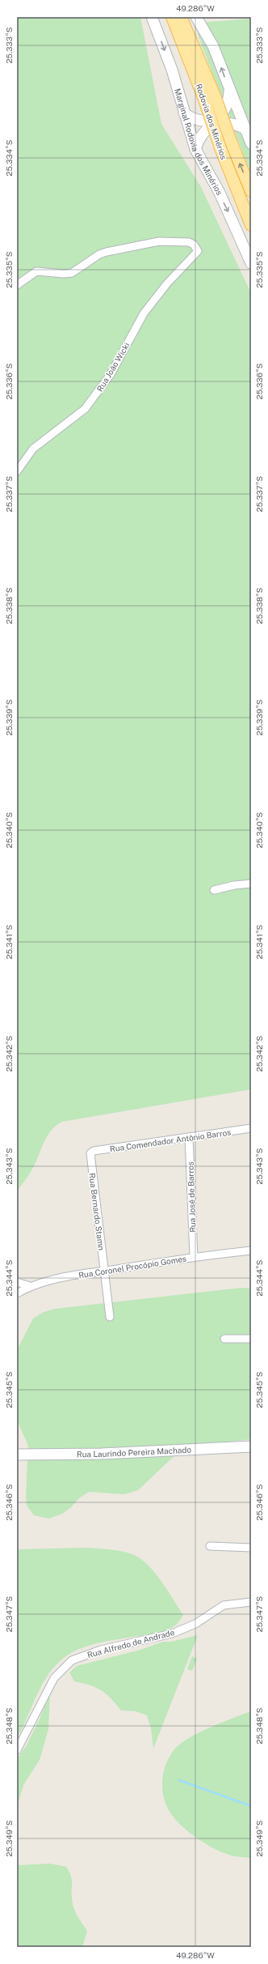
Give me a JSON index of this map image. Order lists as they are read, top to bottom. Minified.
{"streets":{"main road":["Rodovia dos Minérios","Marginal Rodovia dos Minérios","Rua Laurindo Pereira Machado"],"street":["Rua João Wicki","Rua Comendador Antônio Barros","Rua José de Barros","Rua Bernardo Stamn","Rua Coronel Procópio Gomes","Rua Alfredo de Andrade"]},"crossings":[["Rua Comendador Antônio Barros","Rua José de Barros"],["Rua Comendador Antônio Barros","Rua Bernardo Stamn"],["Rua José de Barros","Rua Coronel Procópio Gomes"],["Rua Bernardo Stamn","Rua Coronel Procópio Gomes"]],"coordinates":["49.286°W","25.333°S","25.334°S","25.335°S","25.336°S","25.337°S","25.338°S","25.339°S","25.340°S","25.341°S","25.342°S","25.343°S","25.344°S","25.345°S","25.346°S","25.347°S","25.348°S","25.349°S"]}
